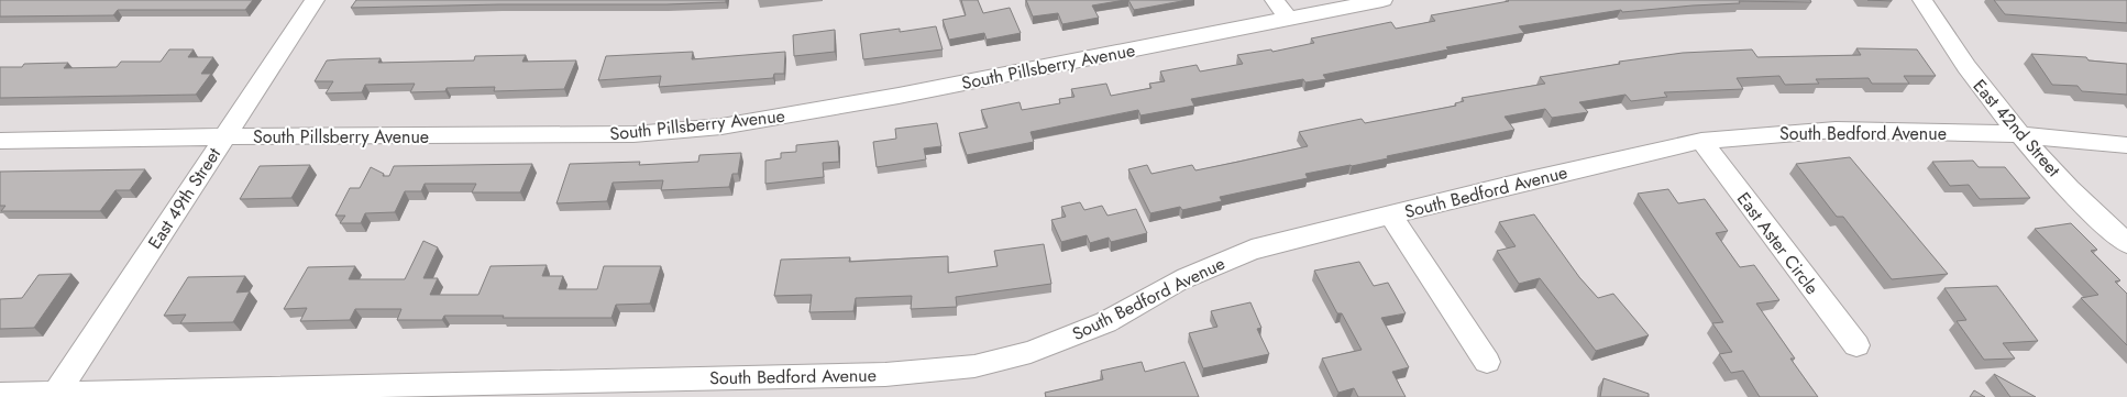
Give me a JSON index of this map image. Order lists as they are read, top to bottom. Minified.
{"streets":{"street":["South Pillsberry Avenue","East 42nd Street","South Bedford Avenue","East 49th Street","East Aster Circle"]},"crossings":[["South Pillsberry Avenue","East 49th Street"],["East 42nd Street","South Bedford Avenue"],["South Bedford Avenue","East 49th Street"],["South Bedford Avenue","East Aster Circle"]]}
